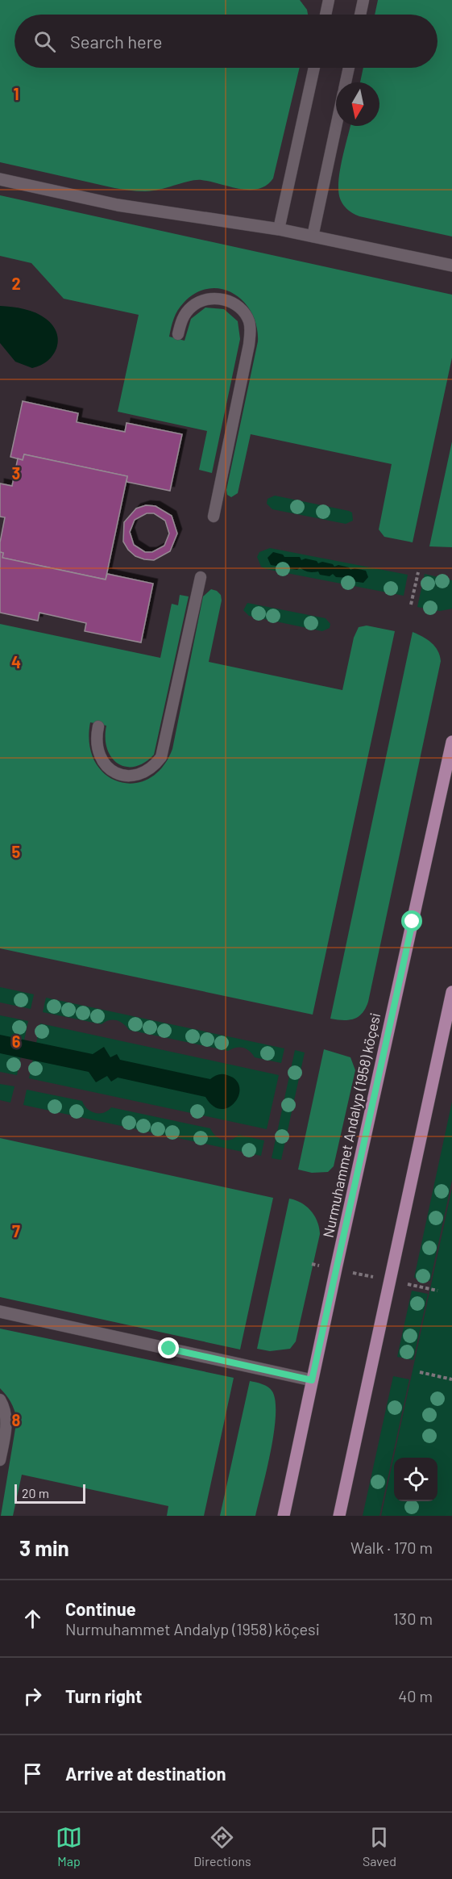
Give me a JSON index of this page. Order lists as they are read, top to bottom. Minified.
{"streets":{"main road":["Nurmuhammet Andalyp (1958) köçesi"]},"scale_bar":"20 m","north":"bottom","page":{"search":"Search here","scale":"20 m","heading":["3 min","Walk · 170 m"],"list":[["Continue","Nurmuhammet Andalyp (1958) köçesi","130 m"],["Turn right","40 m"],"Arrive at destination"],"nav":["Map","Directions","Saved"]},"grid":{"rows":["1","2","3","4","5","6","7","8"]}}
